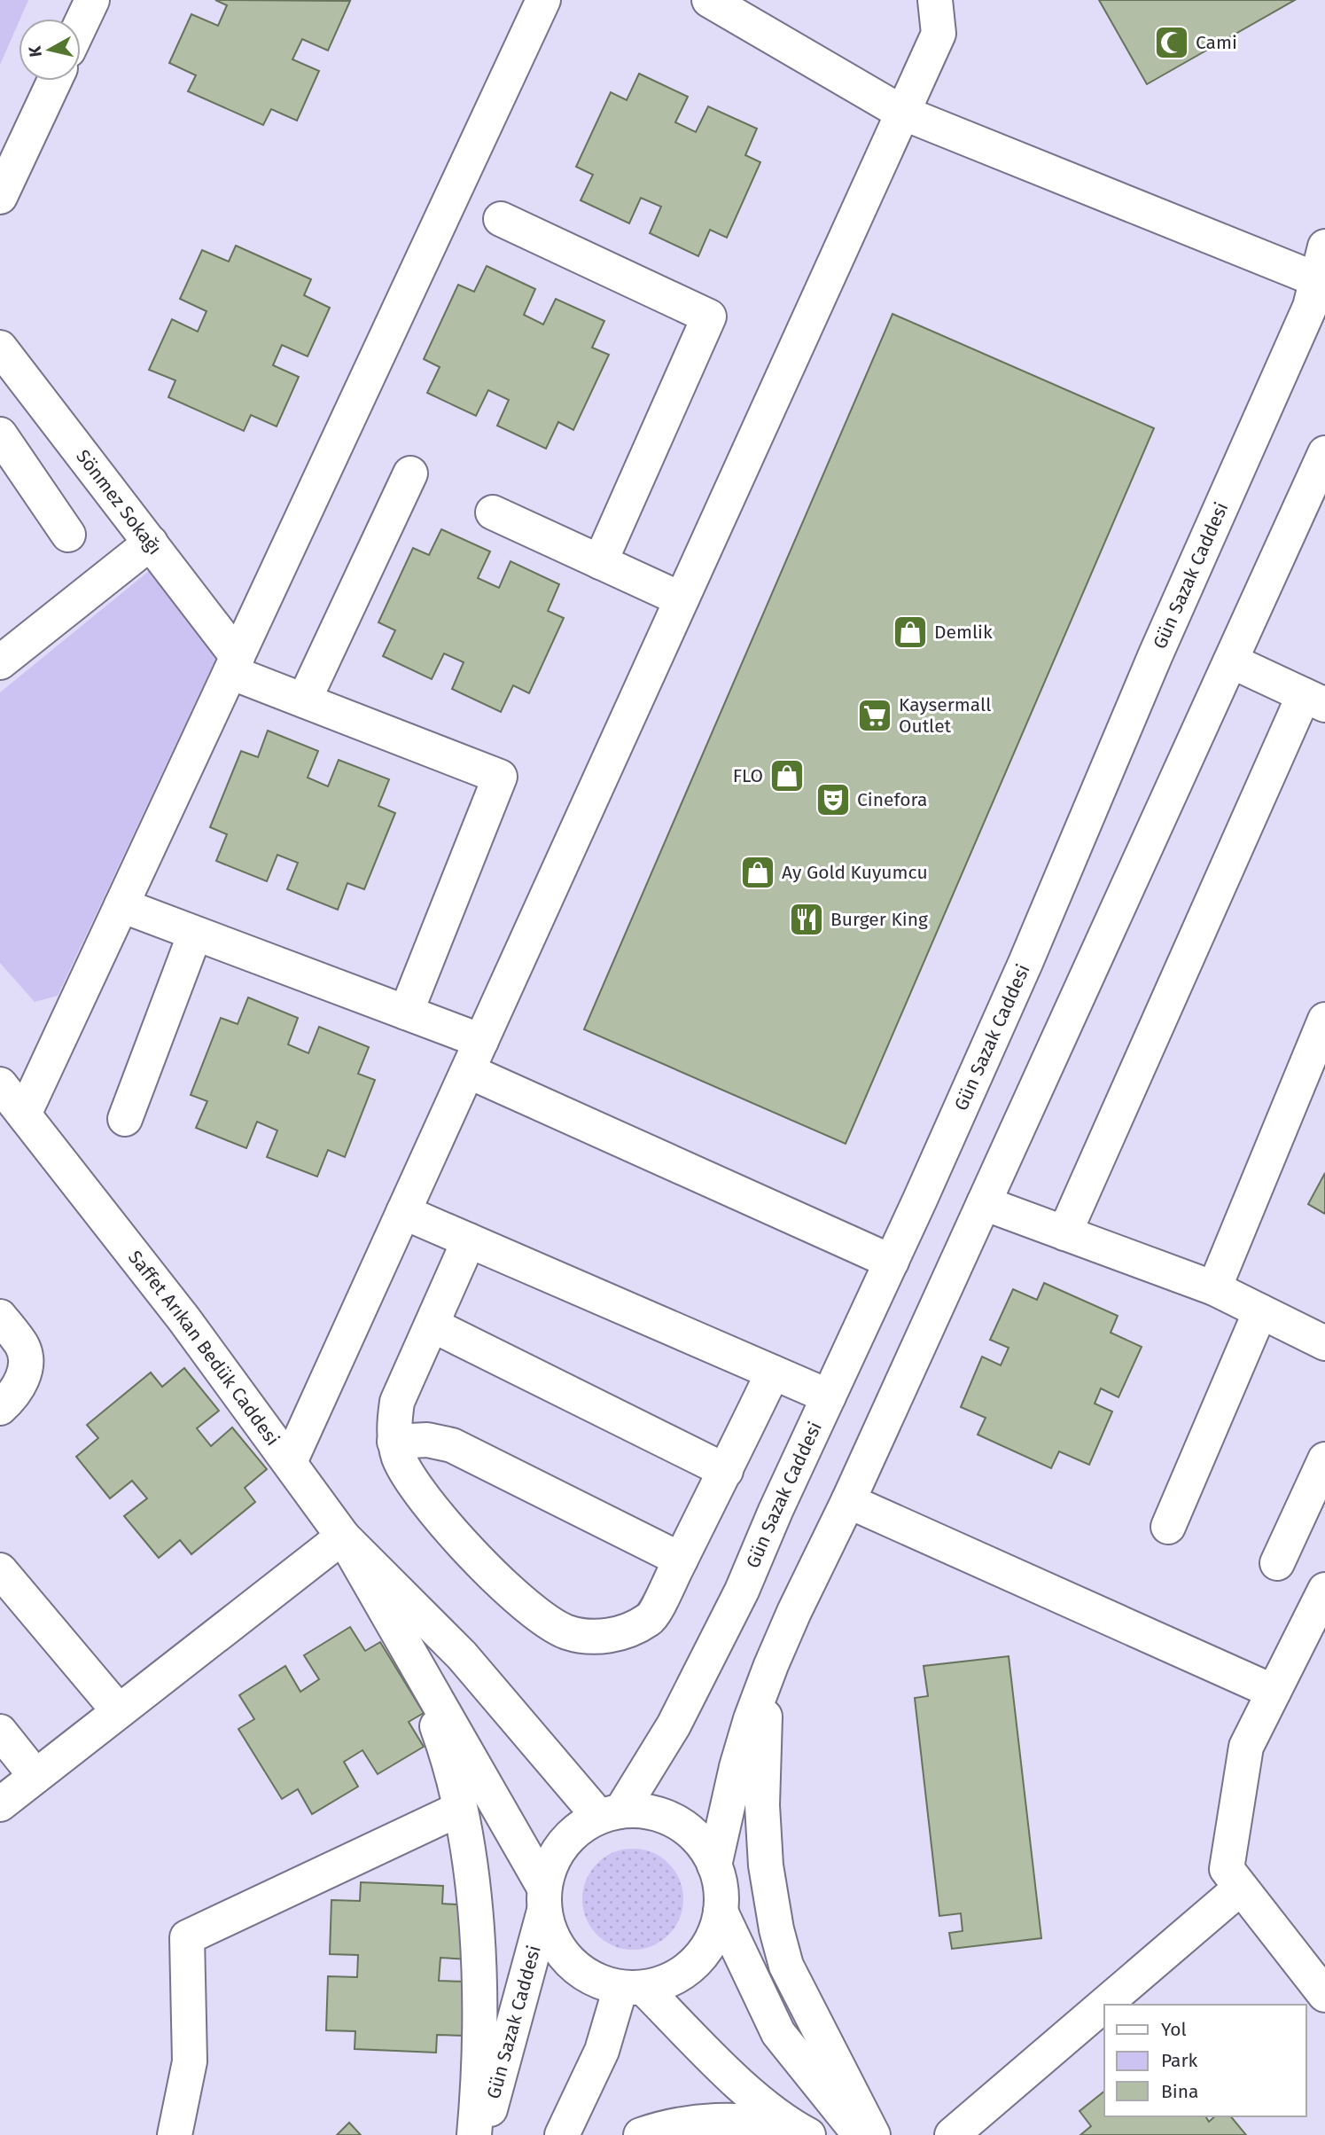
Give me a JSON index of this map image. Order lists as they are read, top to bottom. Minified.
{"streets":{"street":["Sönmez Sokağı","Gün Sazak Caddesi","Saffet Arıkan Bedük Caddesi"]},"places":{"mosque":["Cami"],"shop":["Demlik","FLO","Ay Gold Kuyumcu"],"supermarket":["Kaysermall Outlet"],"theatre":["Cinefora"],"restaurant":["Burger King"]},"legend":["Yol","Park","Bina"],"north":"left"}
